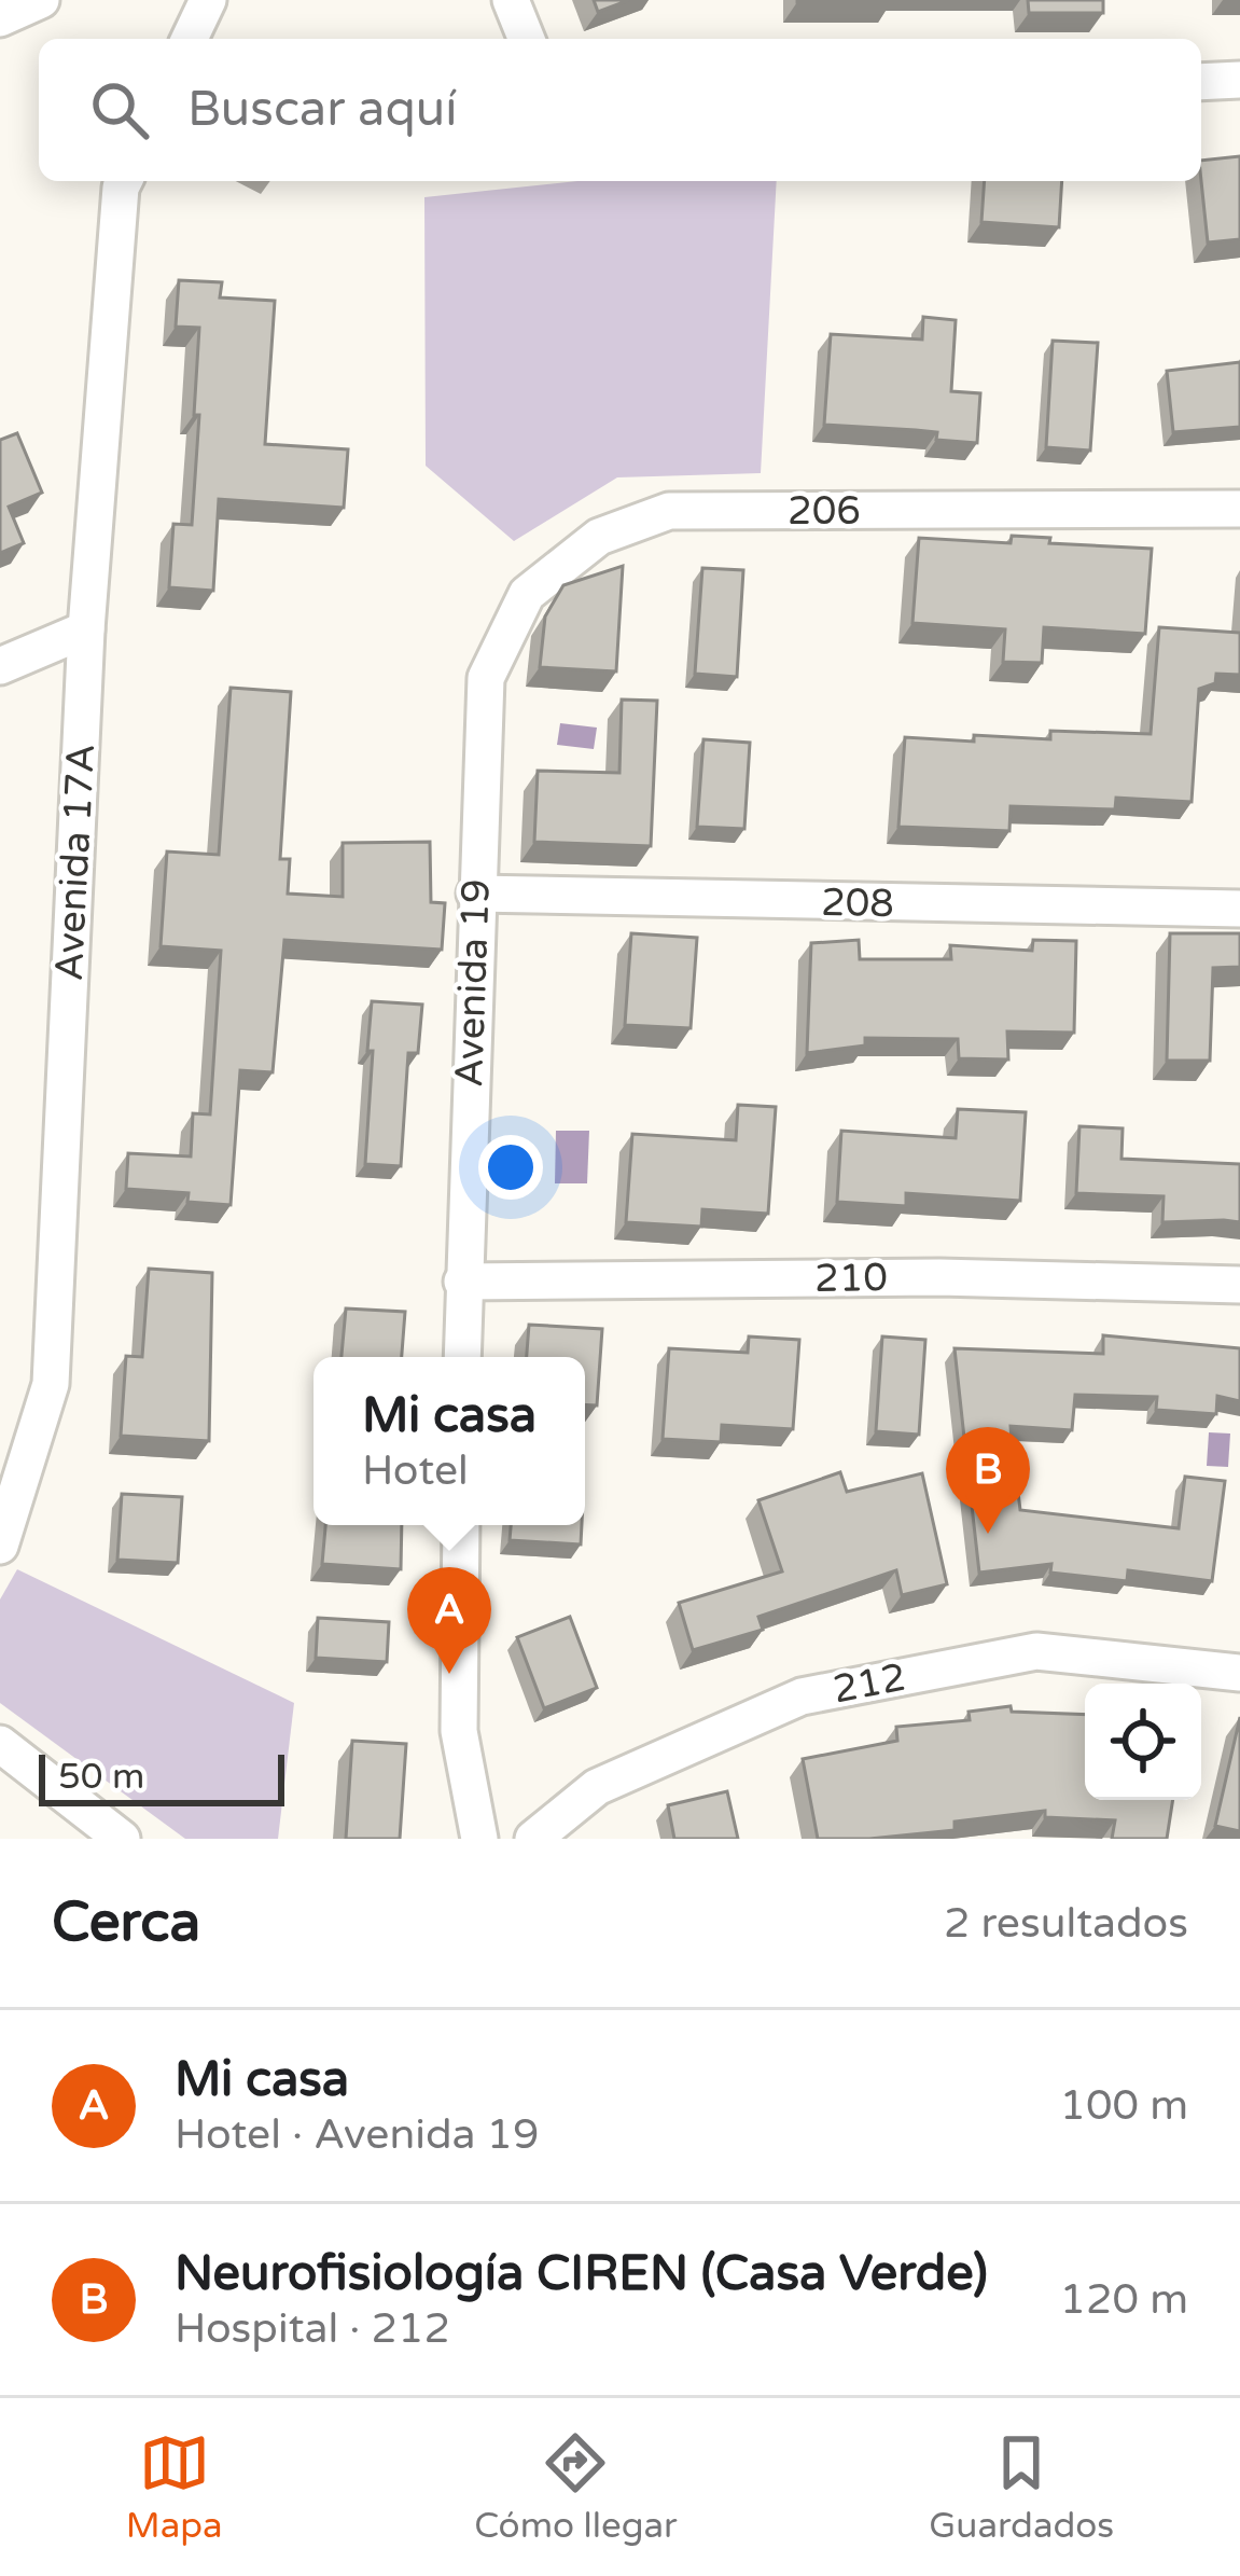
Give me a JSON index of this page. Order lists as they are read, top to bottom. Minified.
{"streets":{"street":["206","Avenida 17A","208","Avenida 19","210","212"]},"crossings":[["206","Avenida 19"],["208","Avenida 19"],["Avenida 19","210"]],"scale_bar":"50 m","page":{"search":"Buscar aquí","popup":["Mi casa","Hotel"],"pins":["B","A"],"scale":"50 m","heading":["Cerca","2 resultados"],"list":[{"mark":"A","name":"Mi casa","note":"Hotel · Avenida 19","value":"100 m"},{"mark":"B","name":"Neurofisiología CIREN (Casa Verde)","note":"Hospital · 212","value":"120 m"}],"nav":["Mapa","Cómo llegar","Guardados"]}}
